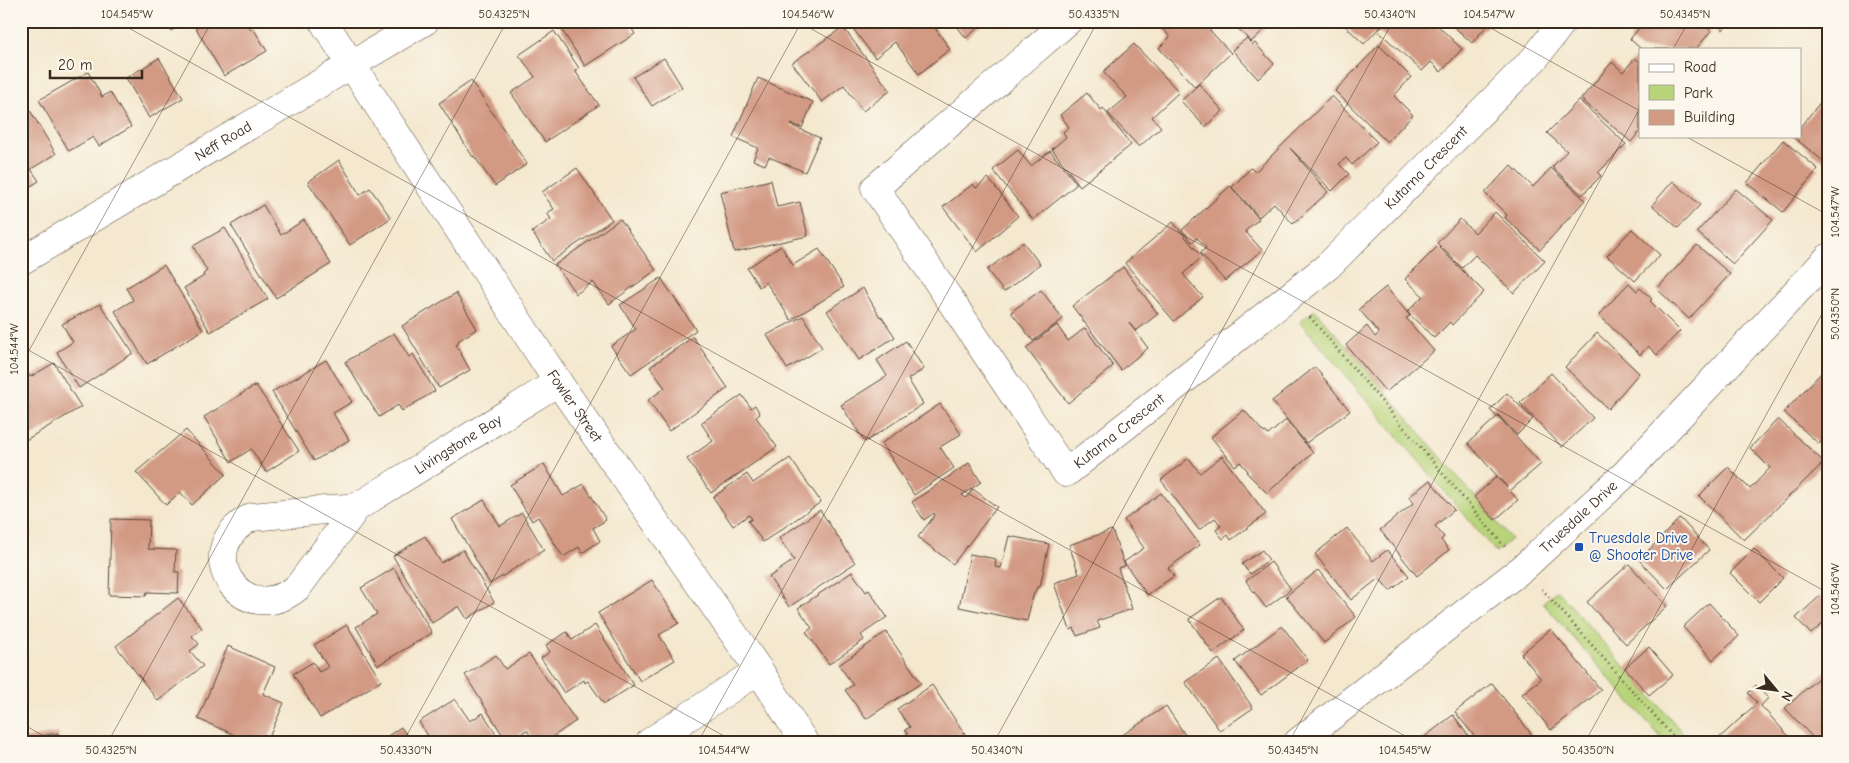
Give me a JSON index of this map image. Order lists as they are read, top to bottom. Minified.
{"streets":{"street":["Neff Road","Kutarna Crescent","Fowler Street","Livingstone Bay","Truesdale Drive"]},"crossings":[["Neff Road","Fowler Street"],["Fowler Street","Livingstone Bay"]],"places":{"transit":["Truesdale Drive @ Shooter Drive"]},"legend":["Road","Park","Building"],"scale_bar":"20 m","north":"bottom right","coordinates":["104.545°W","50.4325°N","104.546°W","50.4335°N","50.4340°N","104.547°W","50.4345°N","50.4350°N","104.544°W","50.4330°N"]}
